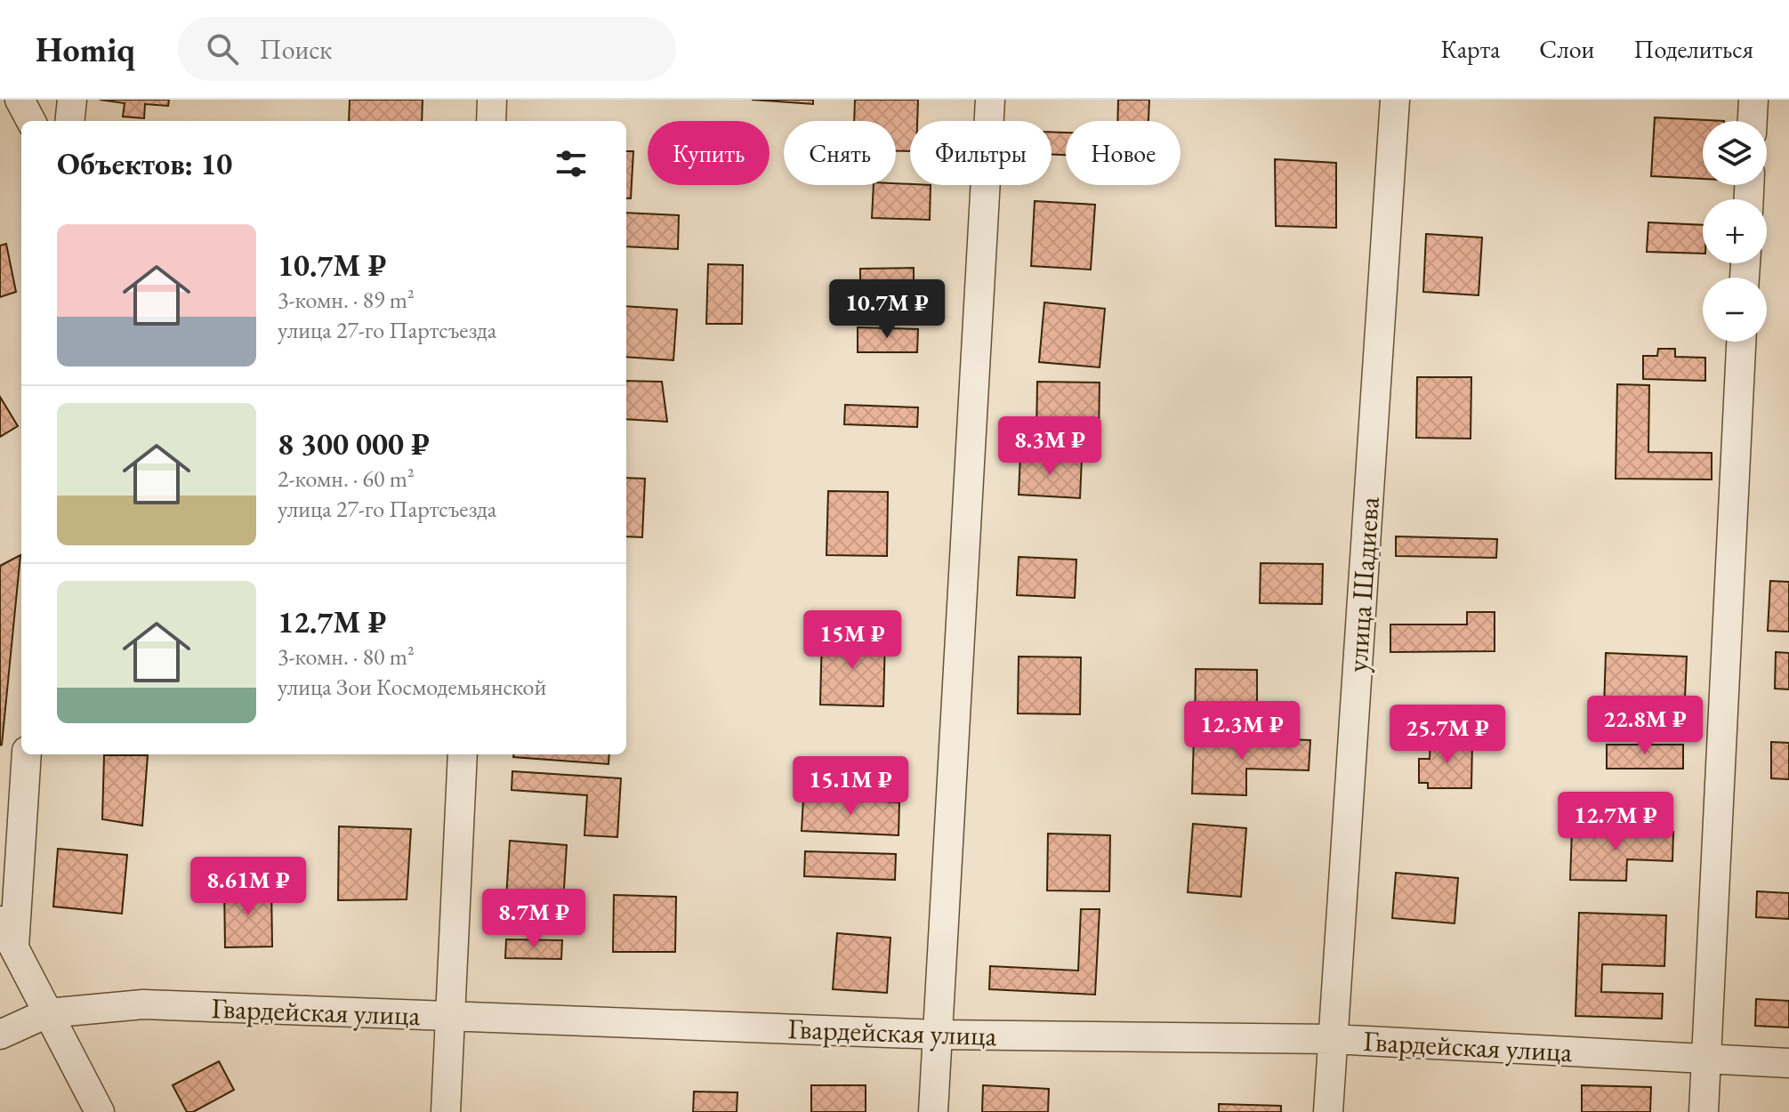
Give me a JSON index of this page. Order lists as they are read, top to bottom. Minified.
{"streets":{"street":["улица Шадиева","Гвардейская улица"]},"crossings":[["улица Шадиева","Гвардейская улица"]],"page":{"header":"Homiq","search":"Поиск","nav":["Карта","Слои","Поделиться"],"map_buttons":["+","−"],"chip":["Купить","Снять","Фильтры","Новое"],"heading":"Объектов: 10","list":[{"name":"10.7M ₽","note":"3-комн. · 89 m² · улица 27-го Партсъезда"},{"name":"8 300 000 ₽","note":"2-комн. · 60 m² · улица 27-го Партсъезда"},{"name":"12.7M ₽","note":"3-комн. · 80 m² · улица Зои Космодемьянской"}],"price":["10.7M ₽","8.3M ₽","15M ₽","22.8M ₽","12.3M ₽","25.7M ₽","15.1M ₽","12.7M ₽","8.61M ₽","8.7M ₽"]}}
